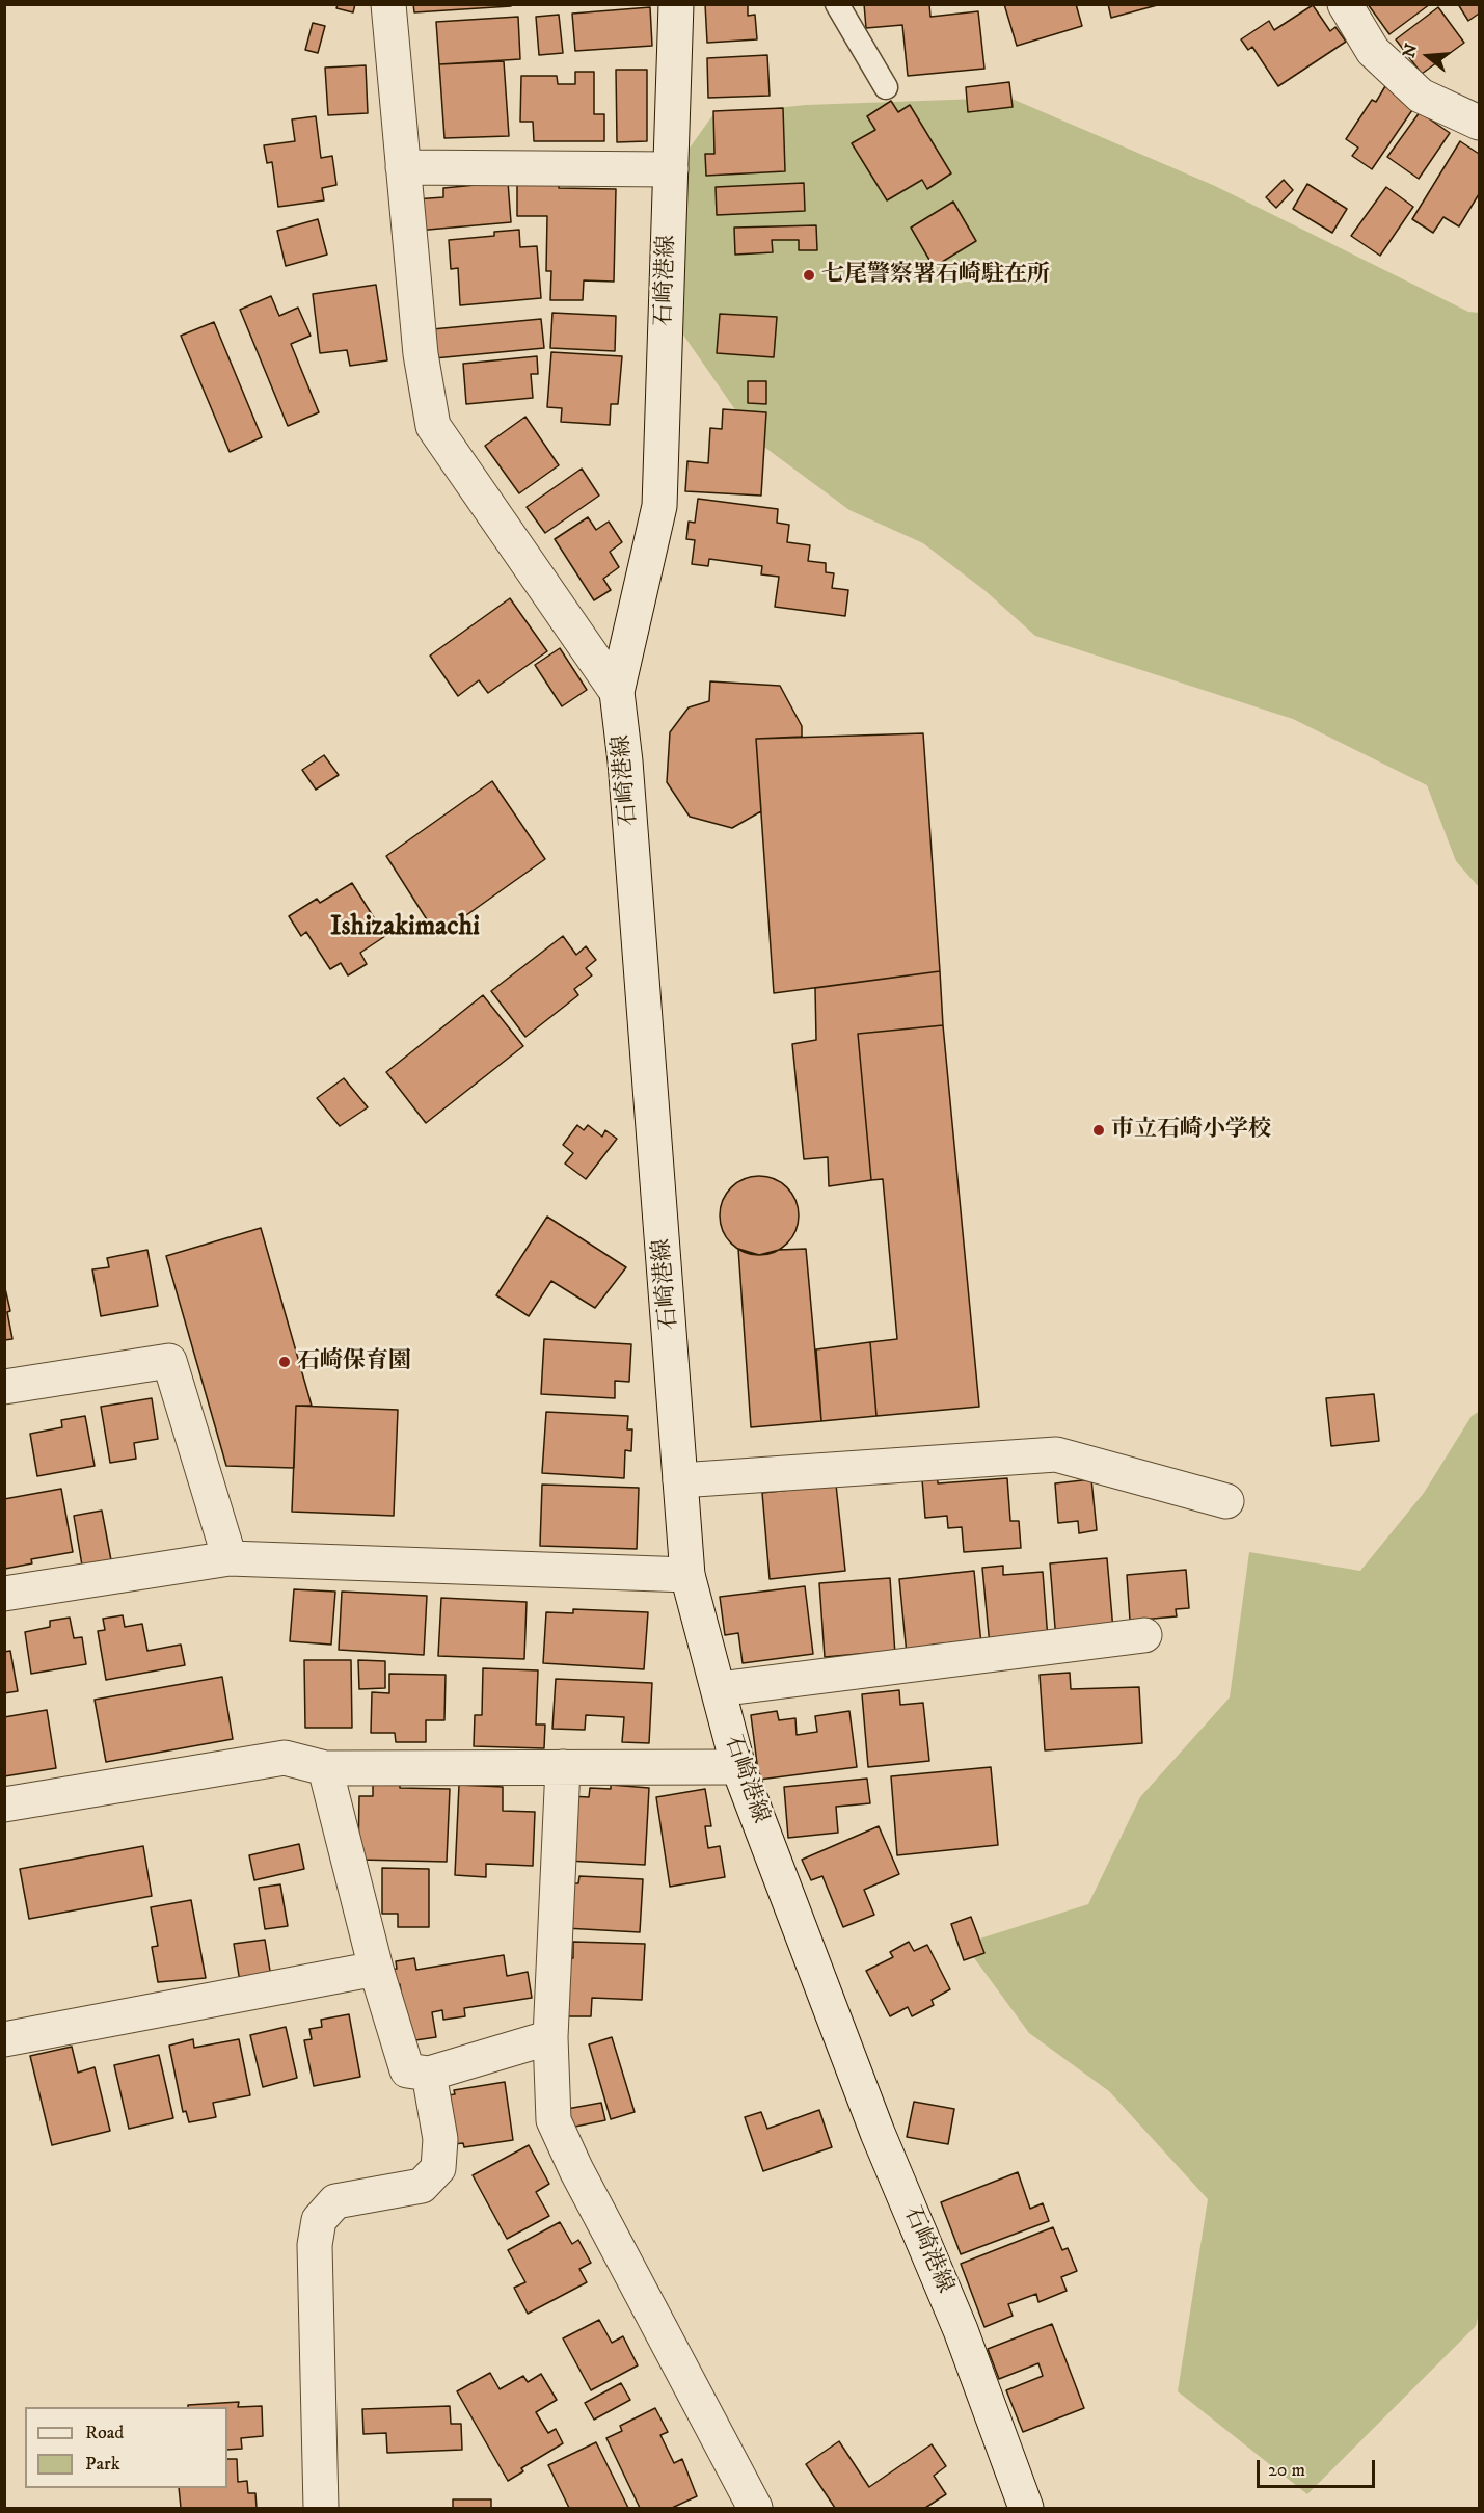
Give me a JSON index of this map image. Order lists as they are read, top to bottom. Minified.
{"streets":{"street":["石崎港線"]},"districts":["Ishizakimachi"],"places":["七尾警察署石崎駐在所","市立石崎小学校","石崎保育園"],"legend":["Road","Park"],"scale_bar":"20 m","north":"left"}
